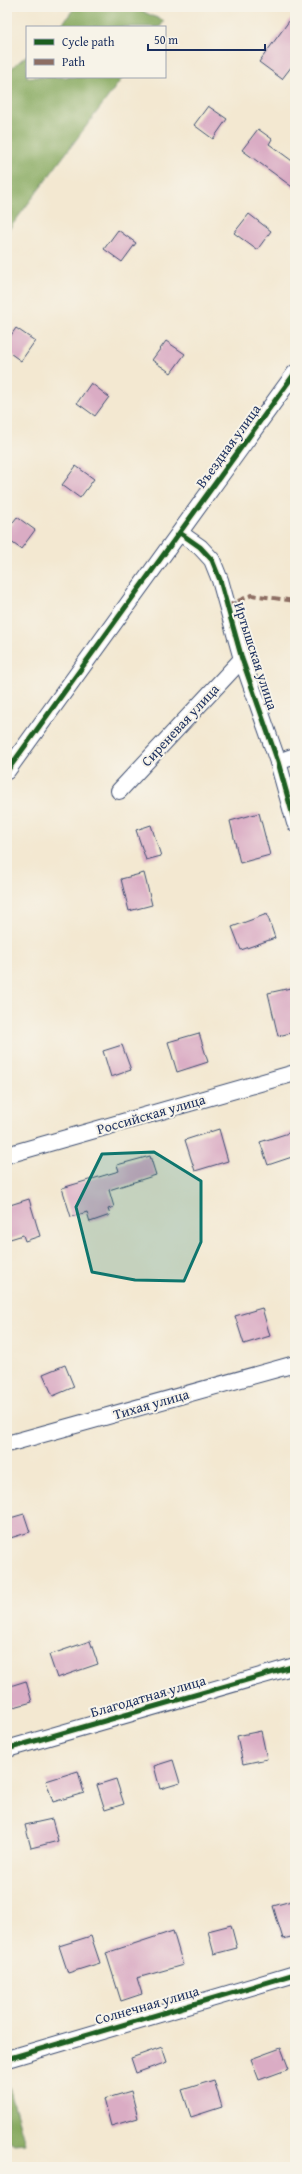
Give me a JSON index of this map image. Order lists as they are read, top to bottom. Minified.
{"streets":{"street":["Въездная улица","Иртышская улица","Сиреневая улица","Российская улица","Тихая улица","Благодатная улица","Солнечная улица"]},"crossings":[["Въездная улица","Иртышская улица"],["Иртышская улица","Сиреневая улица"]],"legend":["Cycle path","Path"],"scale_bar":"50 m"}
